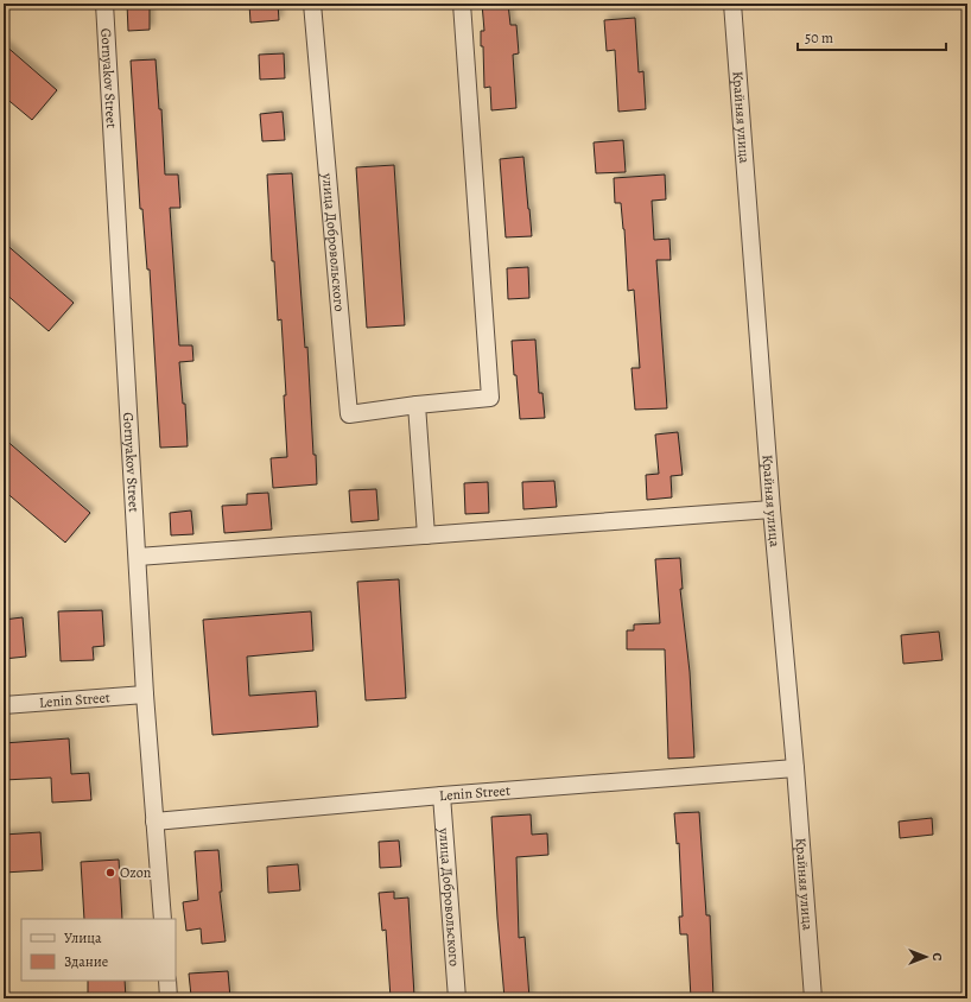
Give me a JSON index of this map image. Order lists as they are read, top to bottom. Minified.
{"streets":{"street":["Gornyakov Street","Крайняя улица","улица Добровольского","Lenin Street"]},"crossings":[["Gornyakov Street","Lenin Street"],["Крайняя улица","Lenin Street"],["улица Добровольского","Lenin Street"]],"places":["Ozon"],"legend":["Улица","Здание"],"scale_bar":"50 m","north":"right"}
